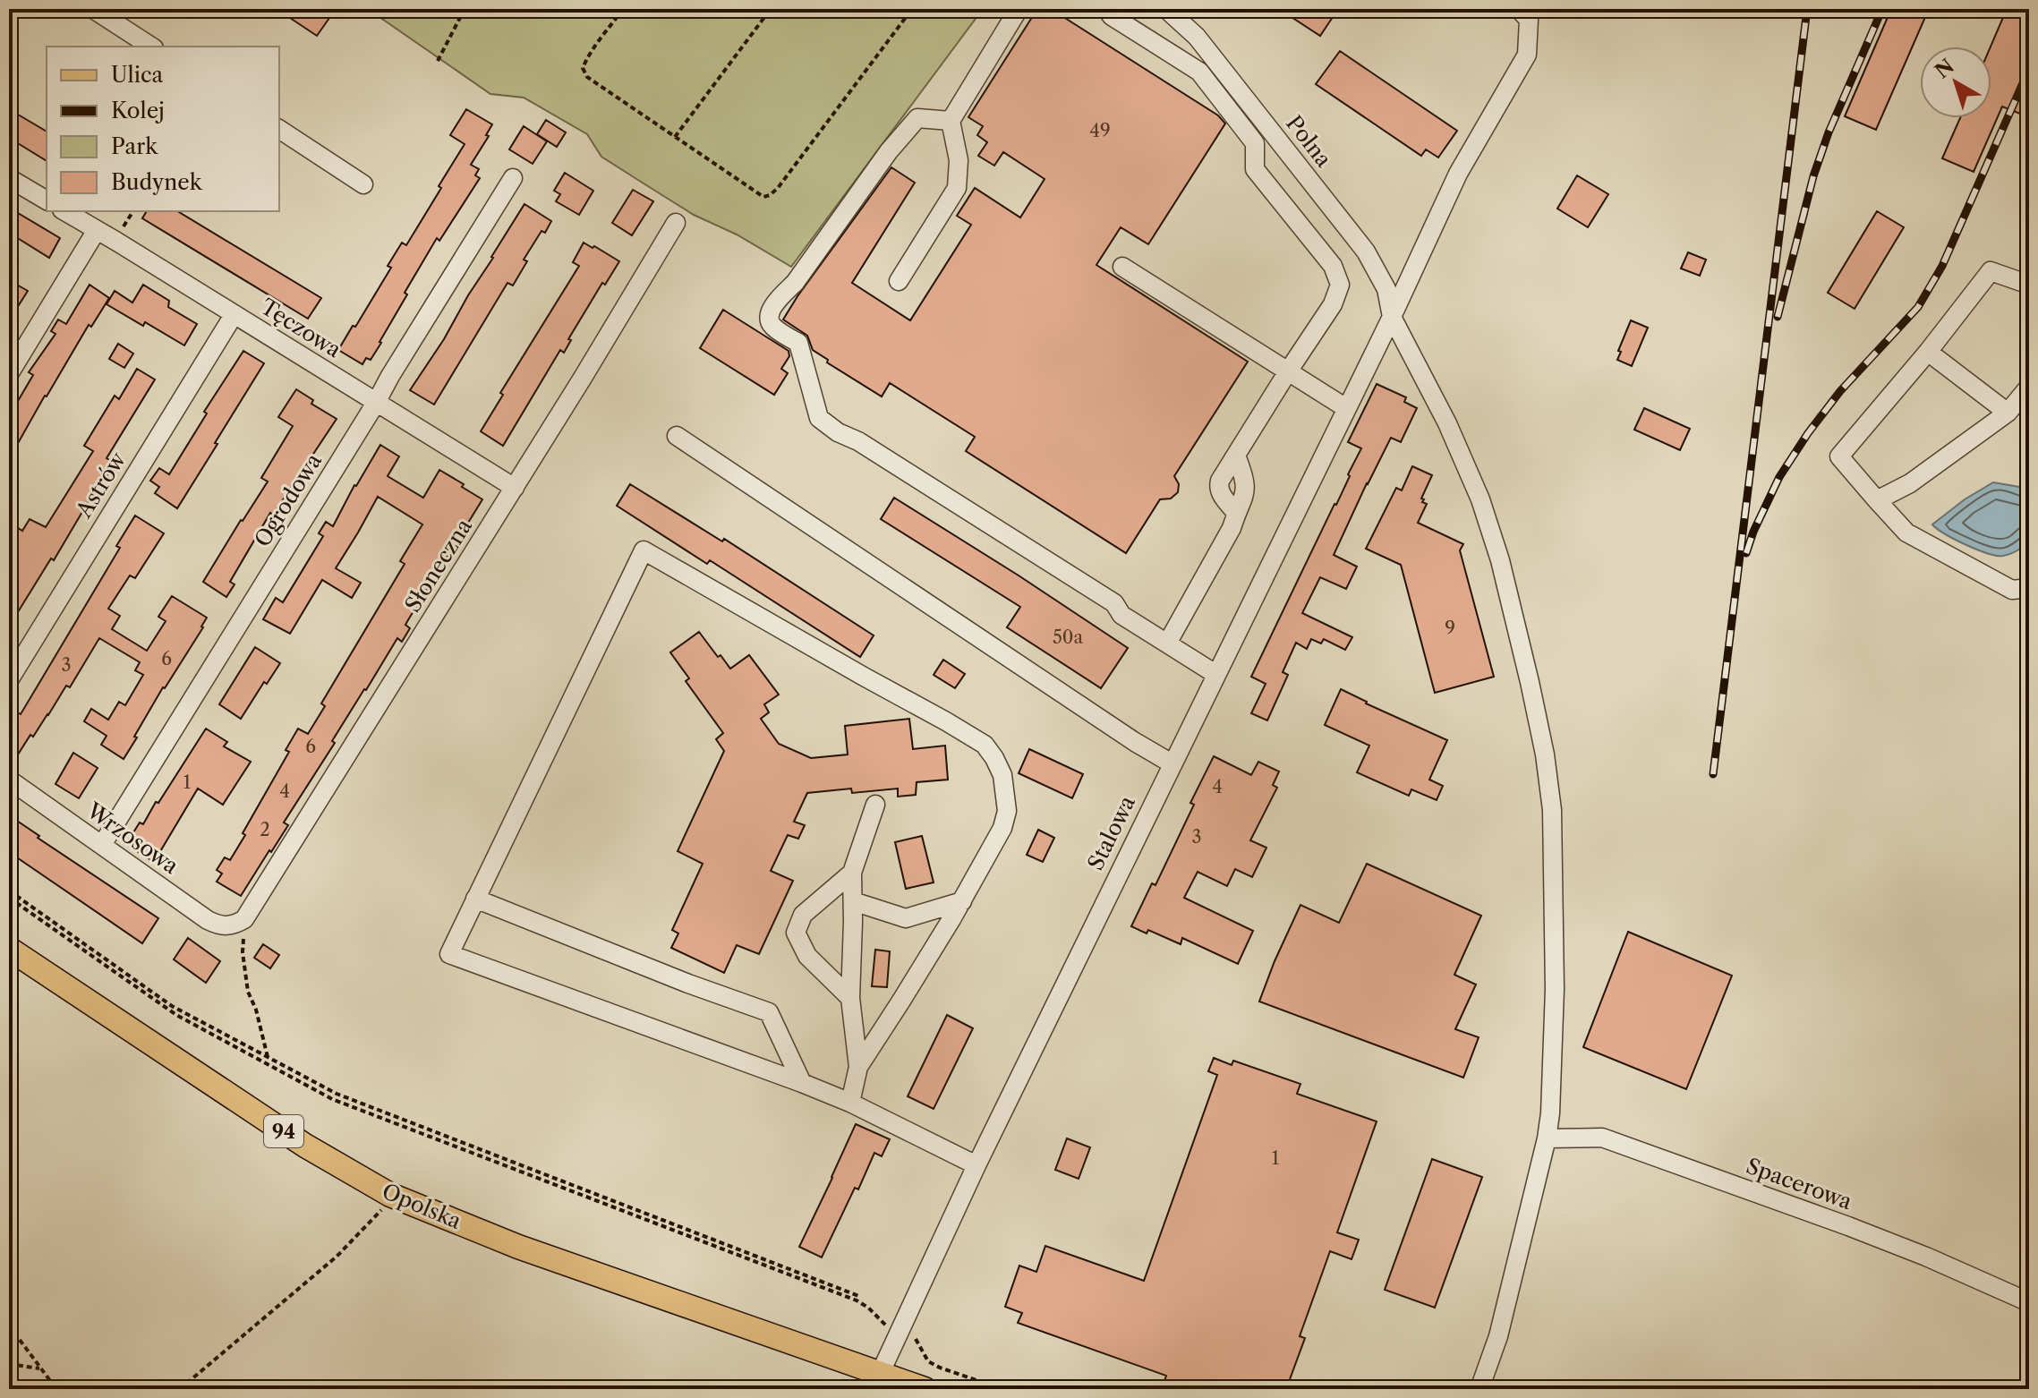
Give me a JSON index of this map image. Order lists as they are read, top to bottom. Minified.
{"streets":{"main road":["94","Opolska"],"street":["Polna","Tęczowa","Astrów","Ogrodowa","Słoneczna","Stalowa","Wrzosowa","Spacerowa"]},"crossings":[["Polna","Stalowa"],["Polna","Spacerowa"],["Tęczowa","Astrów"],["Tęczowa","Ogrodowa"],["Tęczowa","Słoneczna"],["Ogrodowa","Wrzosowa"],["Słoneczna","Wrzosowa"],["Stalowa","94"],["Stalowa","Opolska"],["94","Opolska"]],"house_numbers":["49","9","50a","6","3","6","1","4","4","2","3","1"],"legend":["Ulica","Kolej","Park","Budynek"],"north":"top left"}
